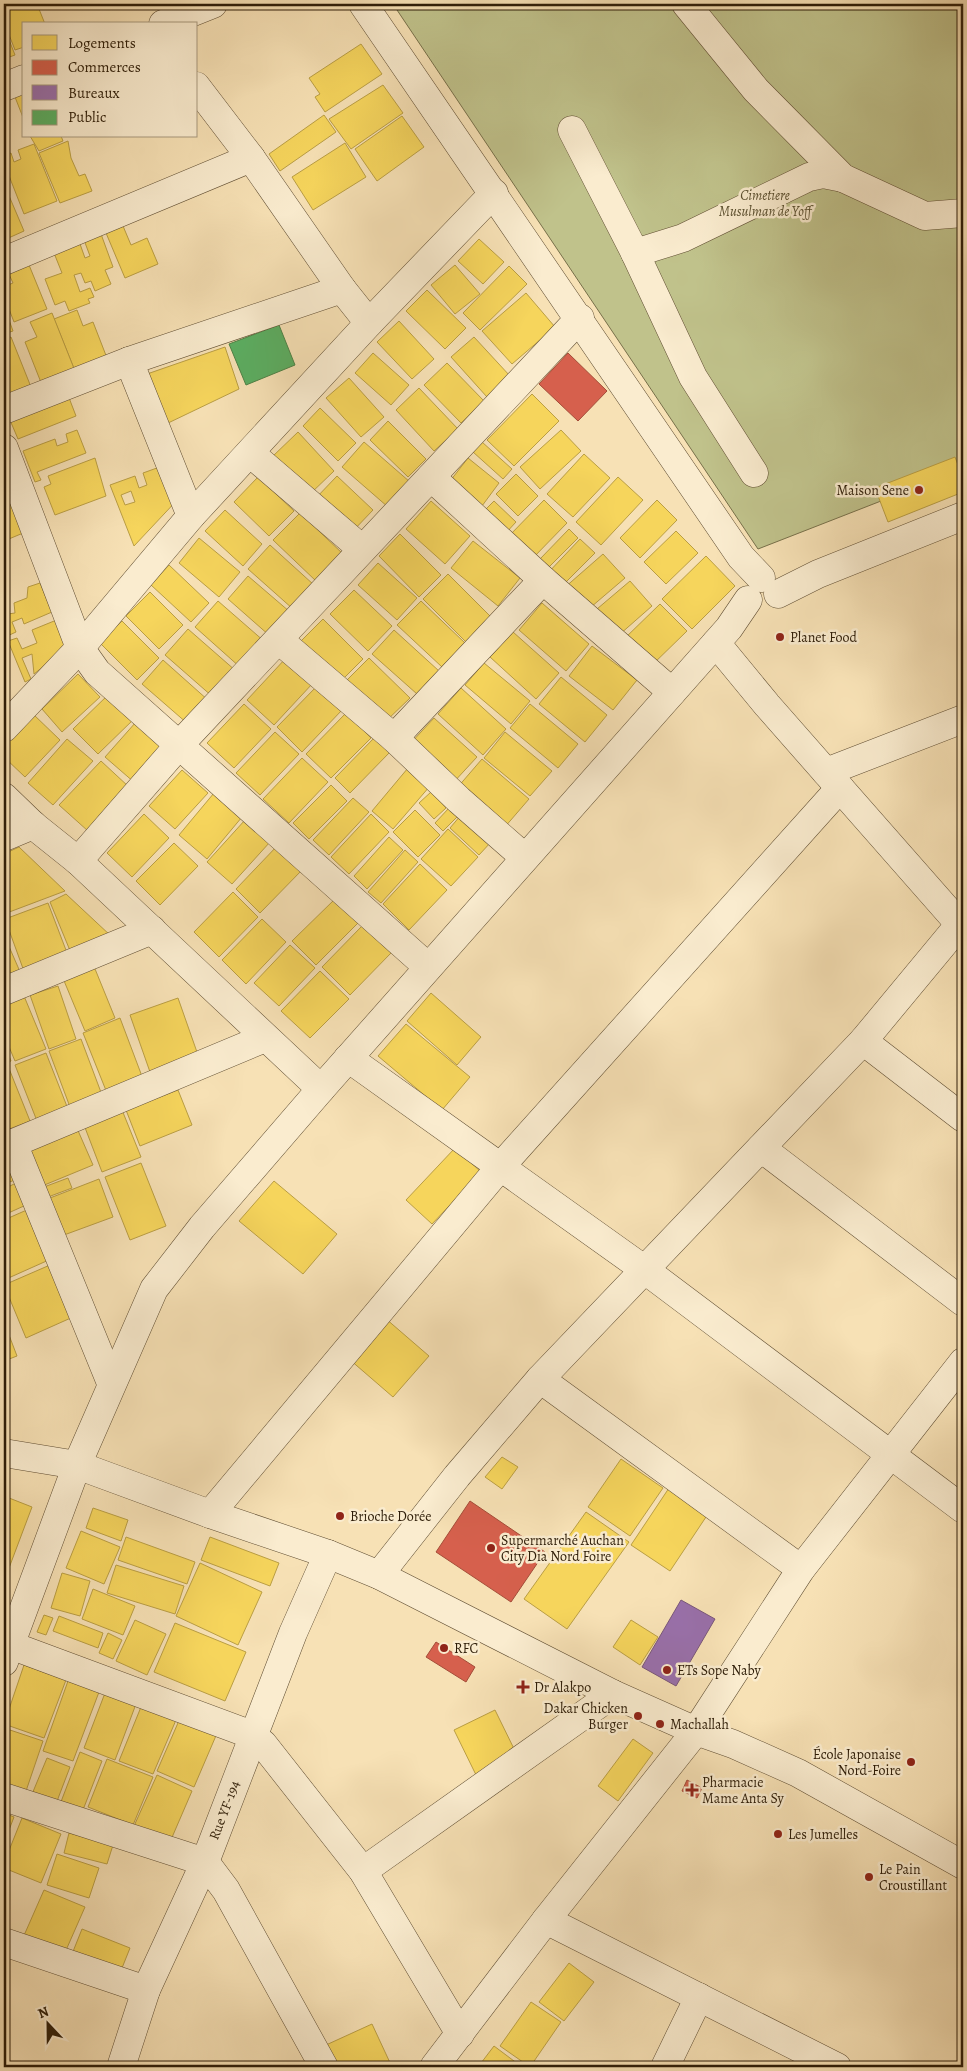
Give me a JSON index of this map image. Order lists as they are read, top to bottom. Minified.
{"streets":{"street":["Rue YF-194"]},"parks":["Cimetiere Musulman de Yoff"],"places":{"other":["Maison Sene","Planet Food","Brioche Dorée","Supermarché Auchan City Dia Nord Foire","RFC","ETs Sope Naby","Dakar Chicken Burger","Machallah","École Japonaise Nord-Foire","Les Jumelles","Le Pain Croustillant"],"health":["Dr Alakpo","Pharmacie Mame Anta Sy"]},"legend":["Logements","Commerces","Bureaux","Public"],"north":"top"}
